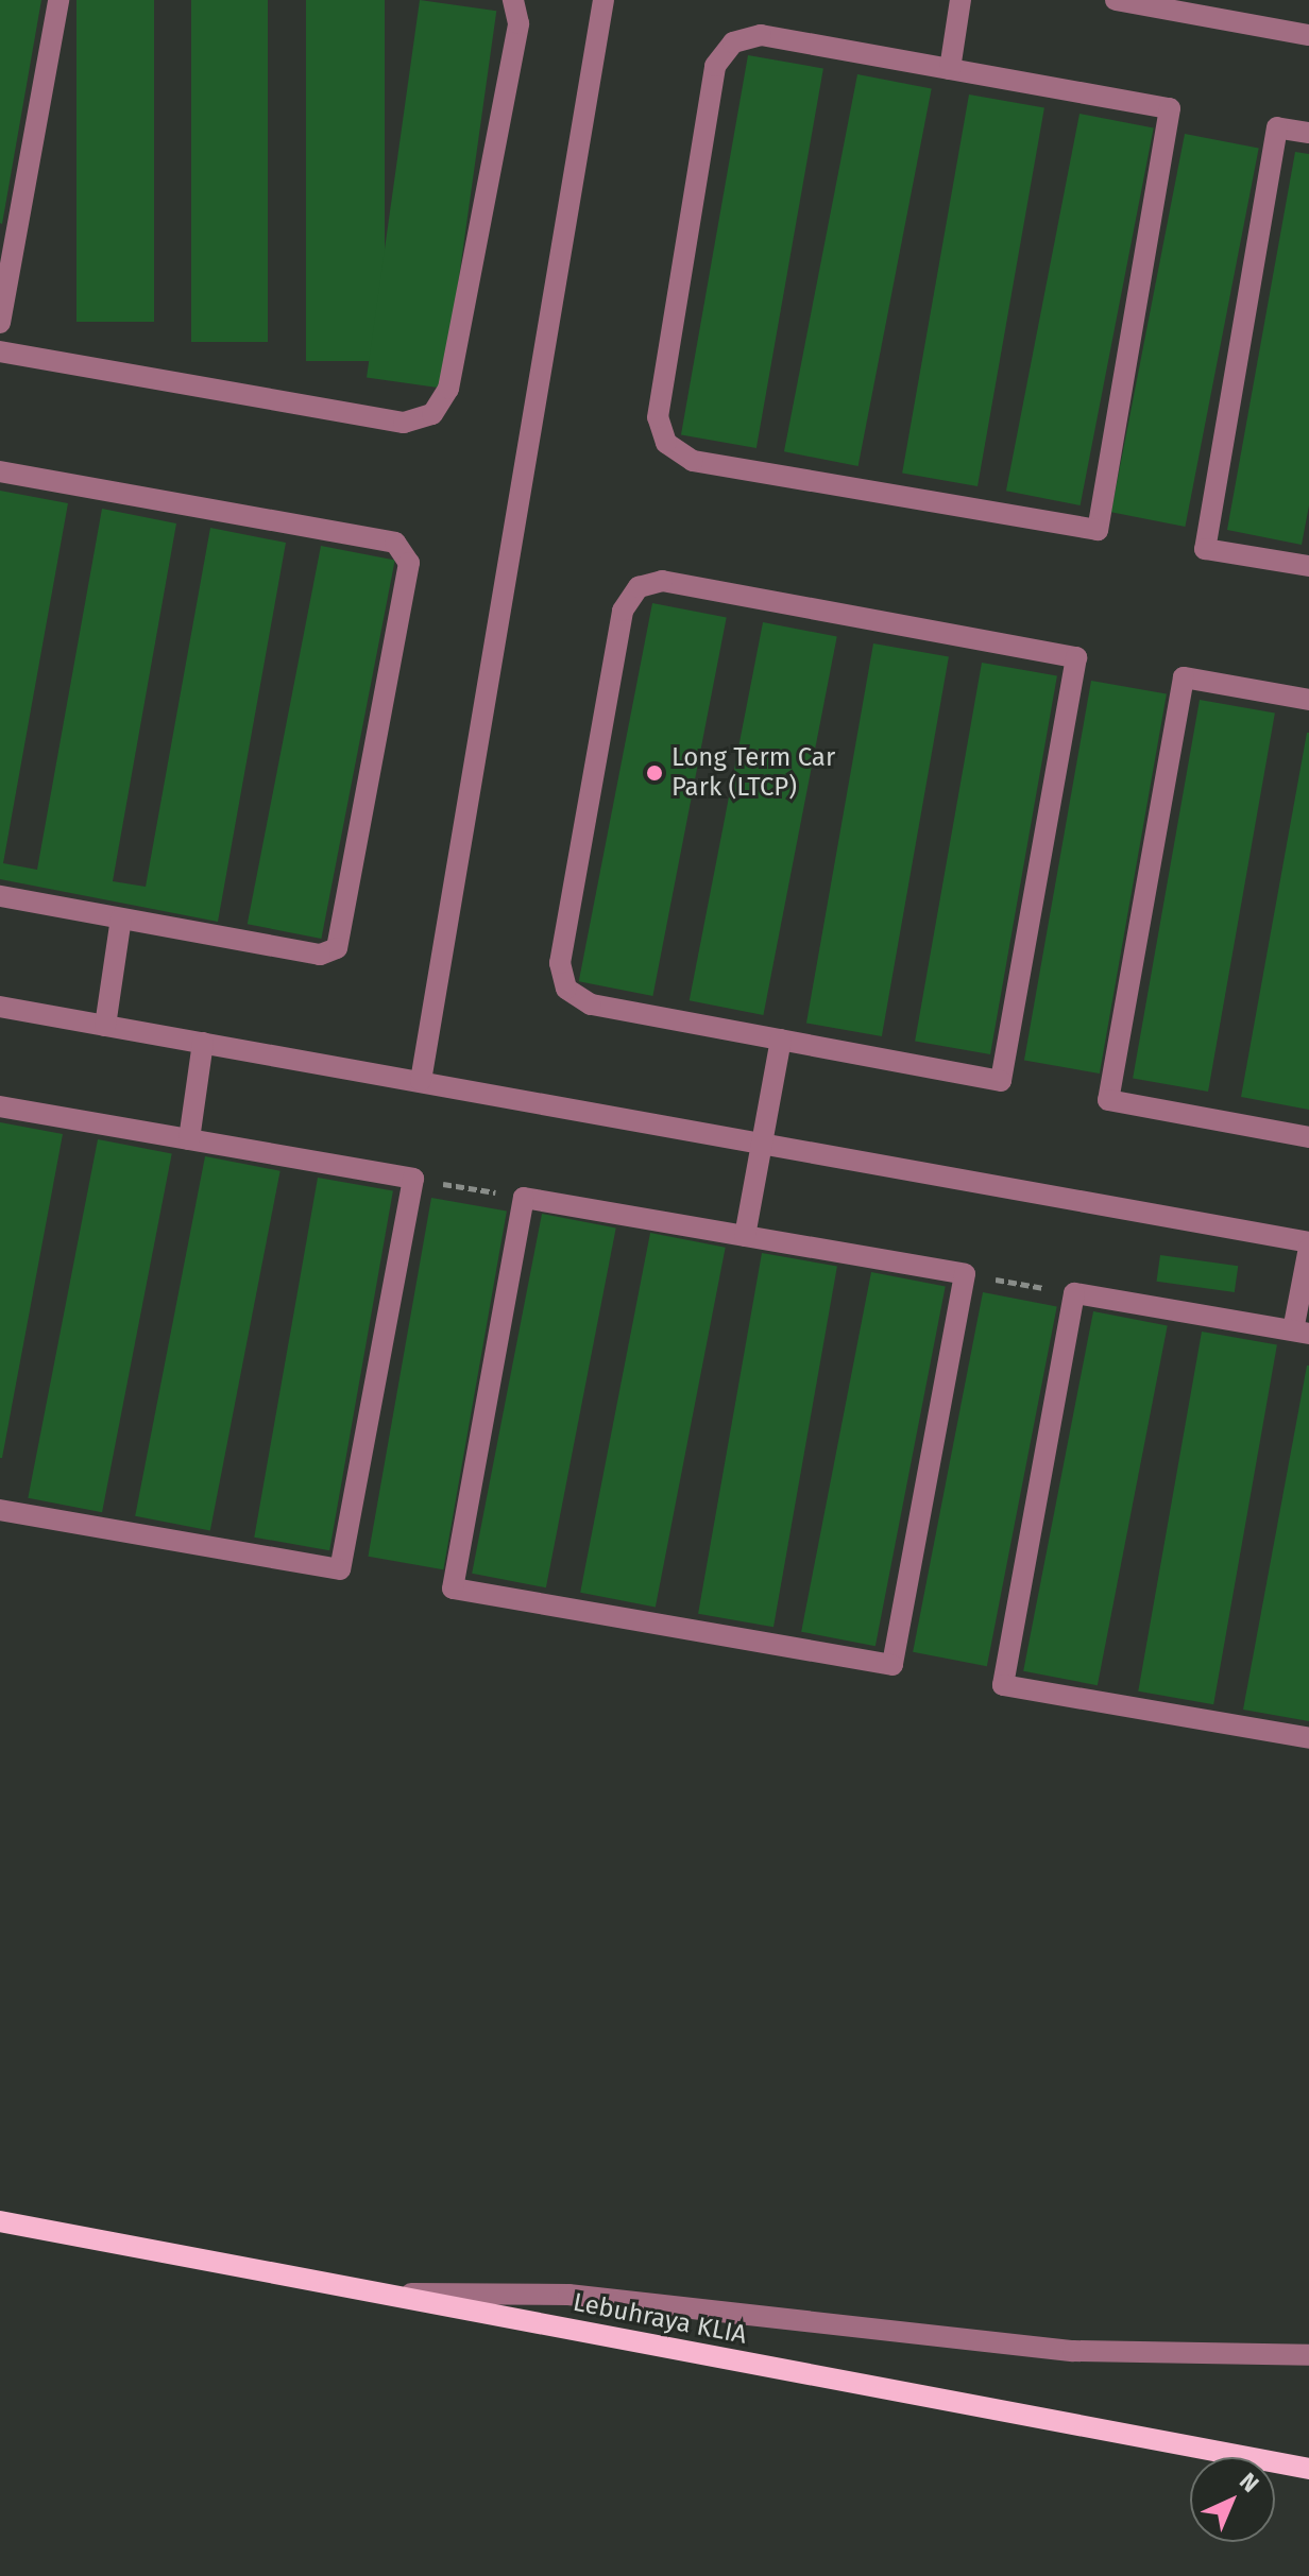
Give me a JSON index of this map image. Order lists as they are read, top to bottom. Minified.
{"streets":{"main road":["Lebuhraya KLIA"]},"places":["Long Term Car Park (LTCP)"],"north":"top right"}
